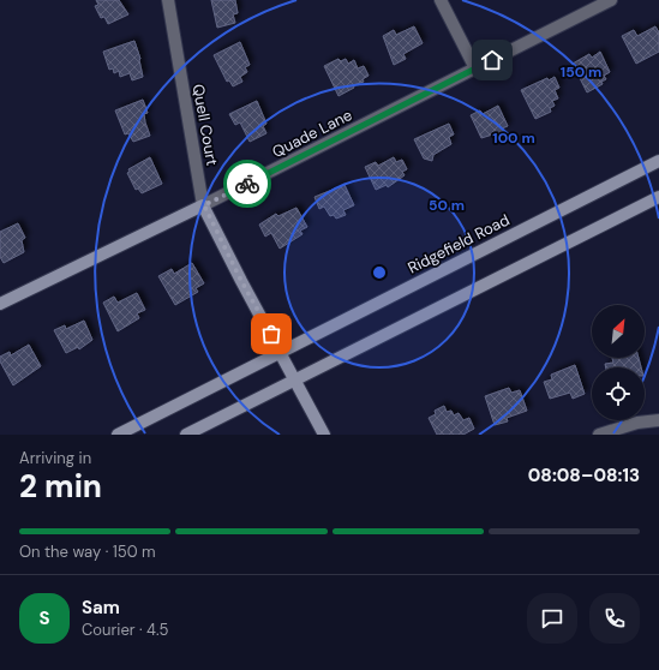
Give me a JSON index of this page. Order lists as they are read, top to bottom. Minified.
{"streets":{"main road":["Quell Court","Quade Lane","Ridgefield Road"]},"crossings":[["Quell Court","Quade Lane"],["Quell Court","Ridgefield Road"]],"north":"top right","page":{"heading":["2 min","Arriving in","08:08–08:13"],"panel":["Sam","Courier · 4.5"],"bar":"On the way · 150 m","round":"S"},"rings":["150 m","100 m","50 m"]}
